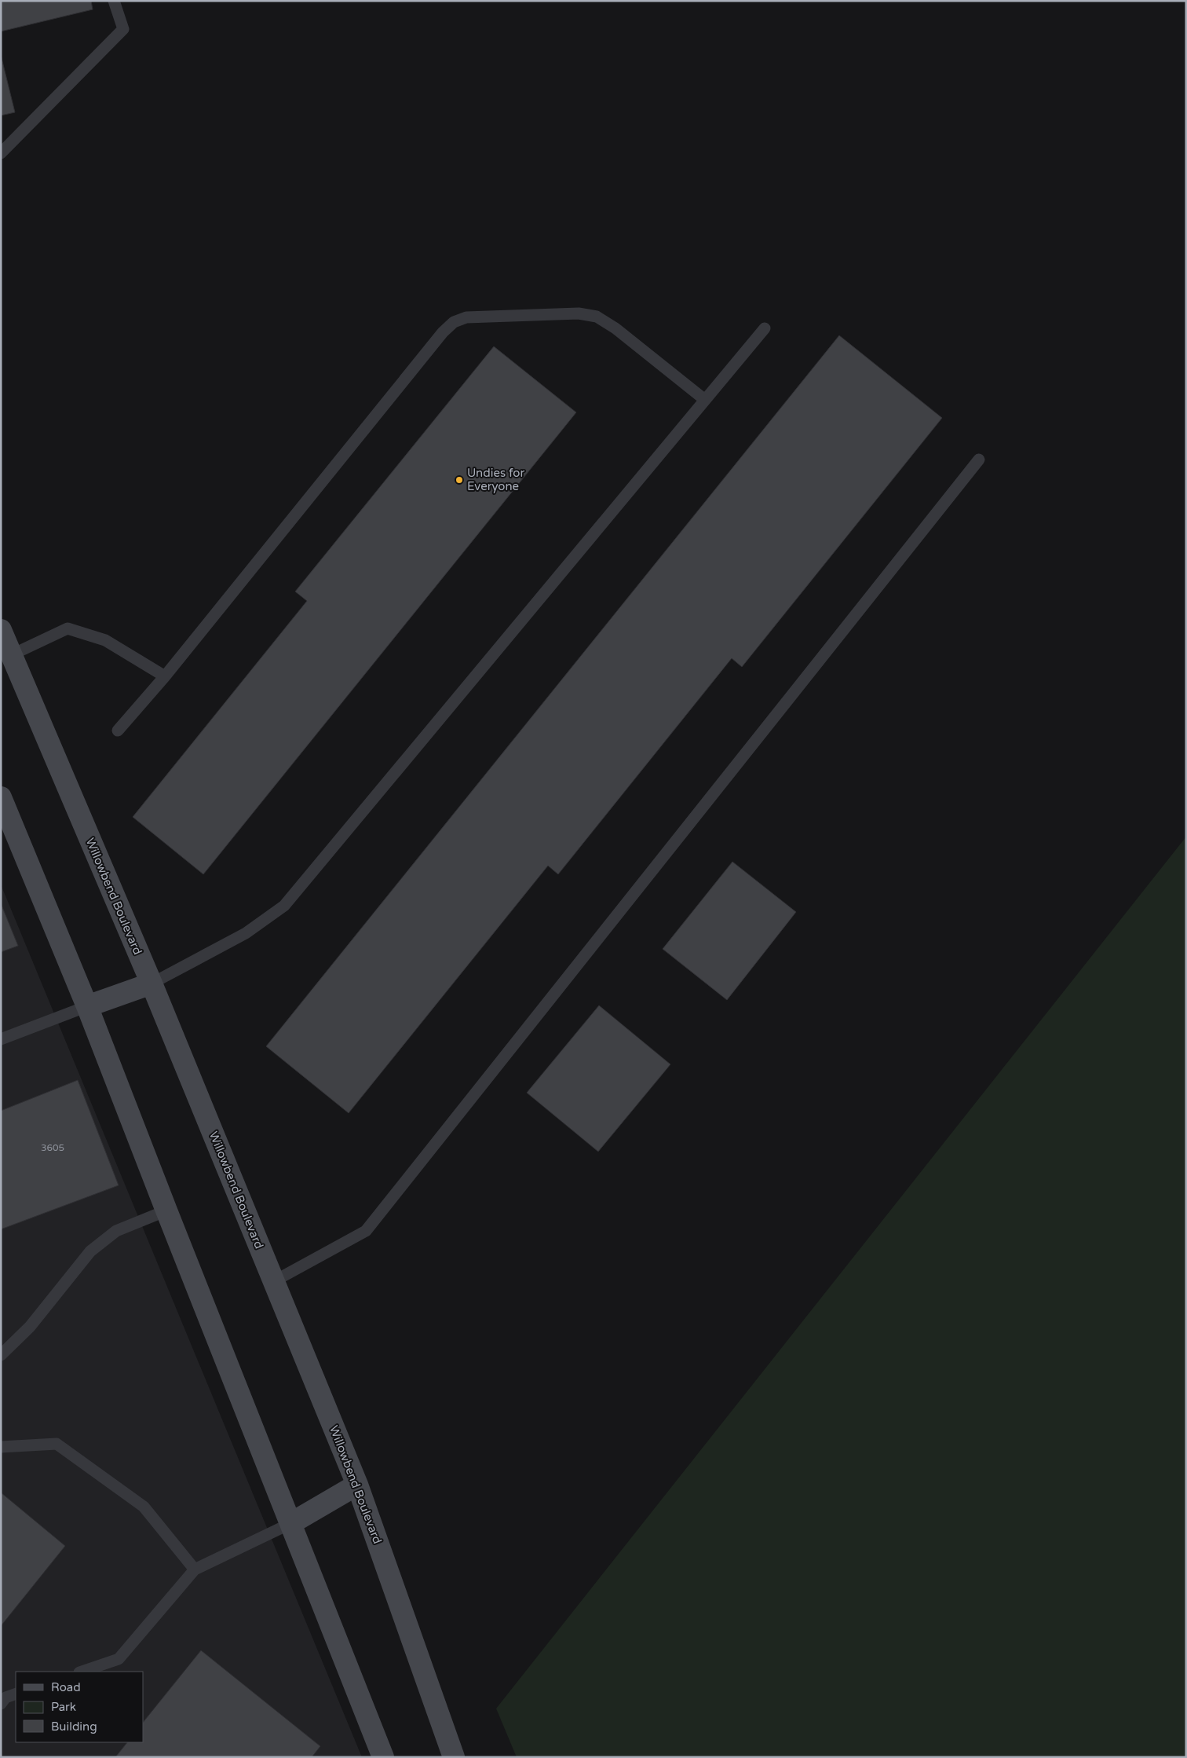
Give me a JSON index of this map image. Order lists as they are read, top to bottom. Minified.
{"streets":{"main road":["Willowbend Boulevard"]},"places":["Undies for Everyone"],"house_numbers":["3605"],"legend":["Road","Park","Building"]}
